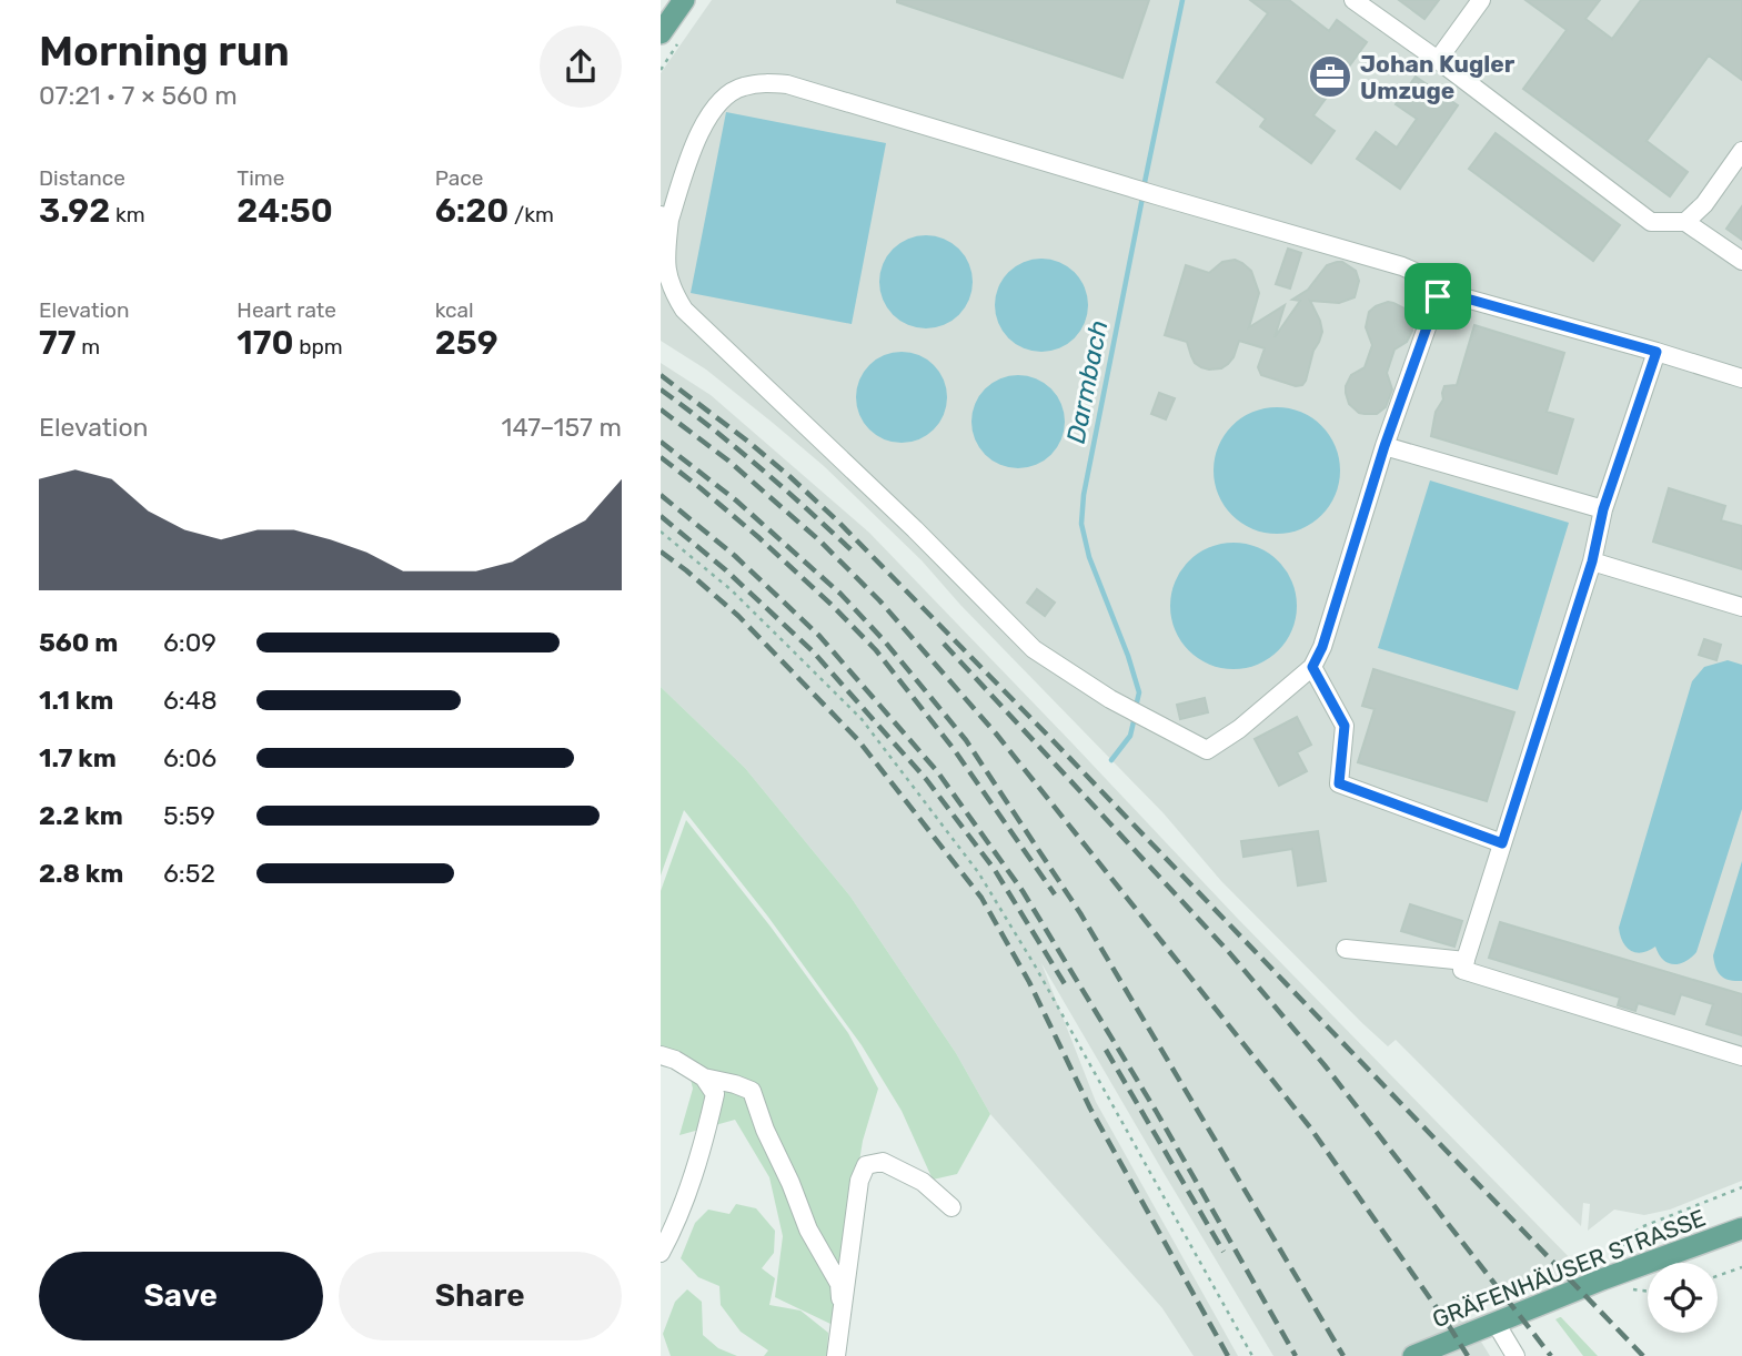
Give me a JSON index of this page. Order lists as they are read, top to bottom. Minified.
{"streets":{"main road":["GRÄFENHÄUSER STRASSE"]},"water":["Darmbach"],"places":{"office":["Johan Kugler Umzuge"]},"page":{"heading":["Morning run","07:21 · 7 × 560 m"],"stats":[["Distance","3.92 km"],["Time","24:50"],["Pace","6:20 /km"],["Elevation","77 m"],["Heart rate","170 bpm"],["kcal","259"]],"chart":["Elevation","147–157 m"],"list":[{"name":"560 m","note":"6:09"},{"name":"1.1 km","note":"6:48"},{"name":"1.7 km","note":"6:06"},{"name":"2.2 km","note":"5:59"},{"name":"2.8 km","note":"6:52"}],"buttons":["Save","Share"]}}
